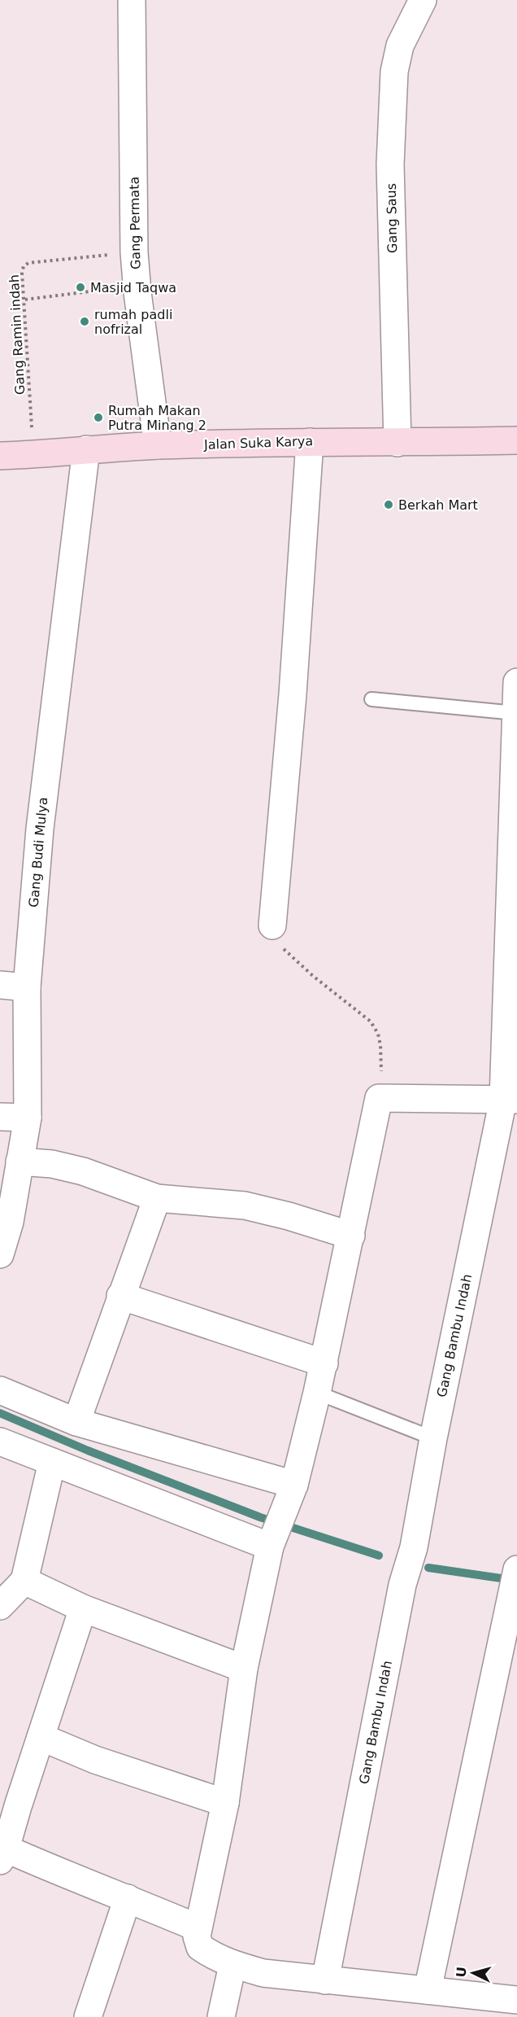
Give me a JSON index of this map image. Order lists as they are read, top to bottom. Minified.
{"streets":{"main road":["Jalan Suka Karya"],"street":["Gang Saus","Gang Permata","Gang Budi Mulya","Gang Bambu Indah"],"path":["Gang Ramin indah"]},"crossings":[["Gang Saus","Jalan Suka Karya"],["Gang Permata","Gang Ramin indah"],["Gang Permata","Jalan Suka Karya"],["Gang Ramin indah","Jalan Suka Karya"],["Jalan Suka Karya","Gang Budi Mulya"]],"places":["Masjid Taqwa","rumah padli nofrizal","Rumah Makan Putra Minang 2","Berkah Mart"],"north":"left"}
